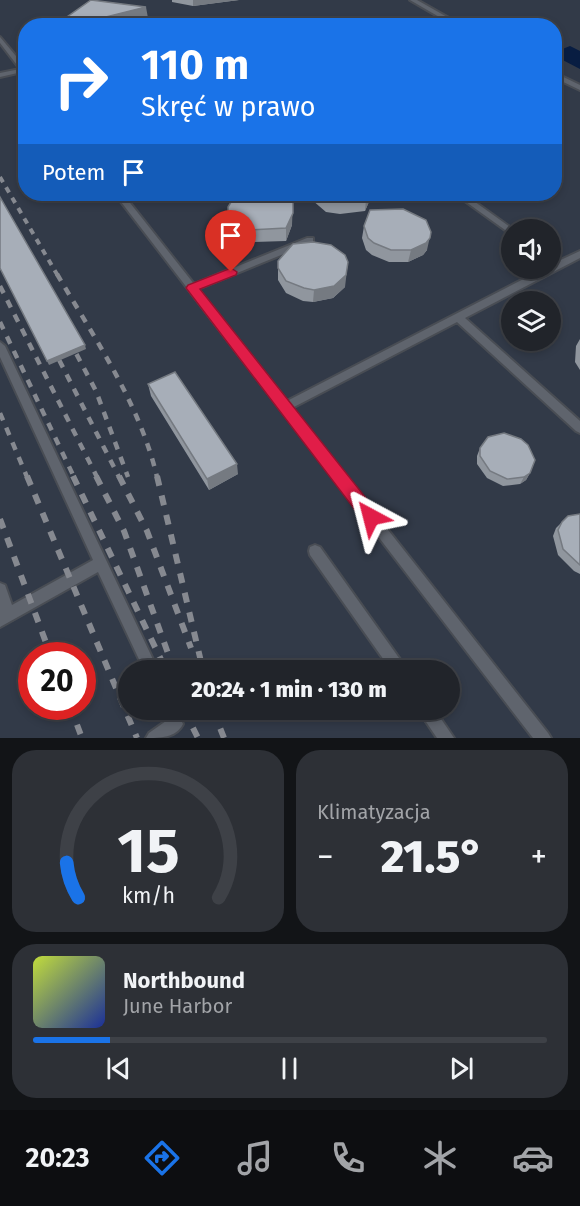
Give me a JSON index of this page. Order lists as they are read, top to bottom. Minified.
{"page":{"turn":["110 m","Skręć w prawo"],"then":"Potem","limit":"20","trip":"20:24 · 1 min · 130 m","tile":"Klimatyzacja","heat":["−","21.5°","+"],"song":["Northbound","June Harbor"],"tabs":"20:23","gauge":["15","km/h"]}}
